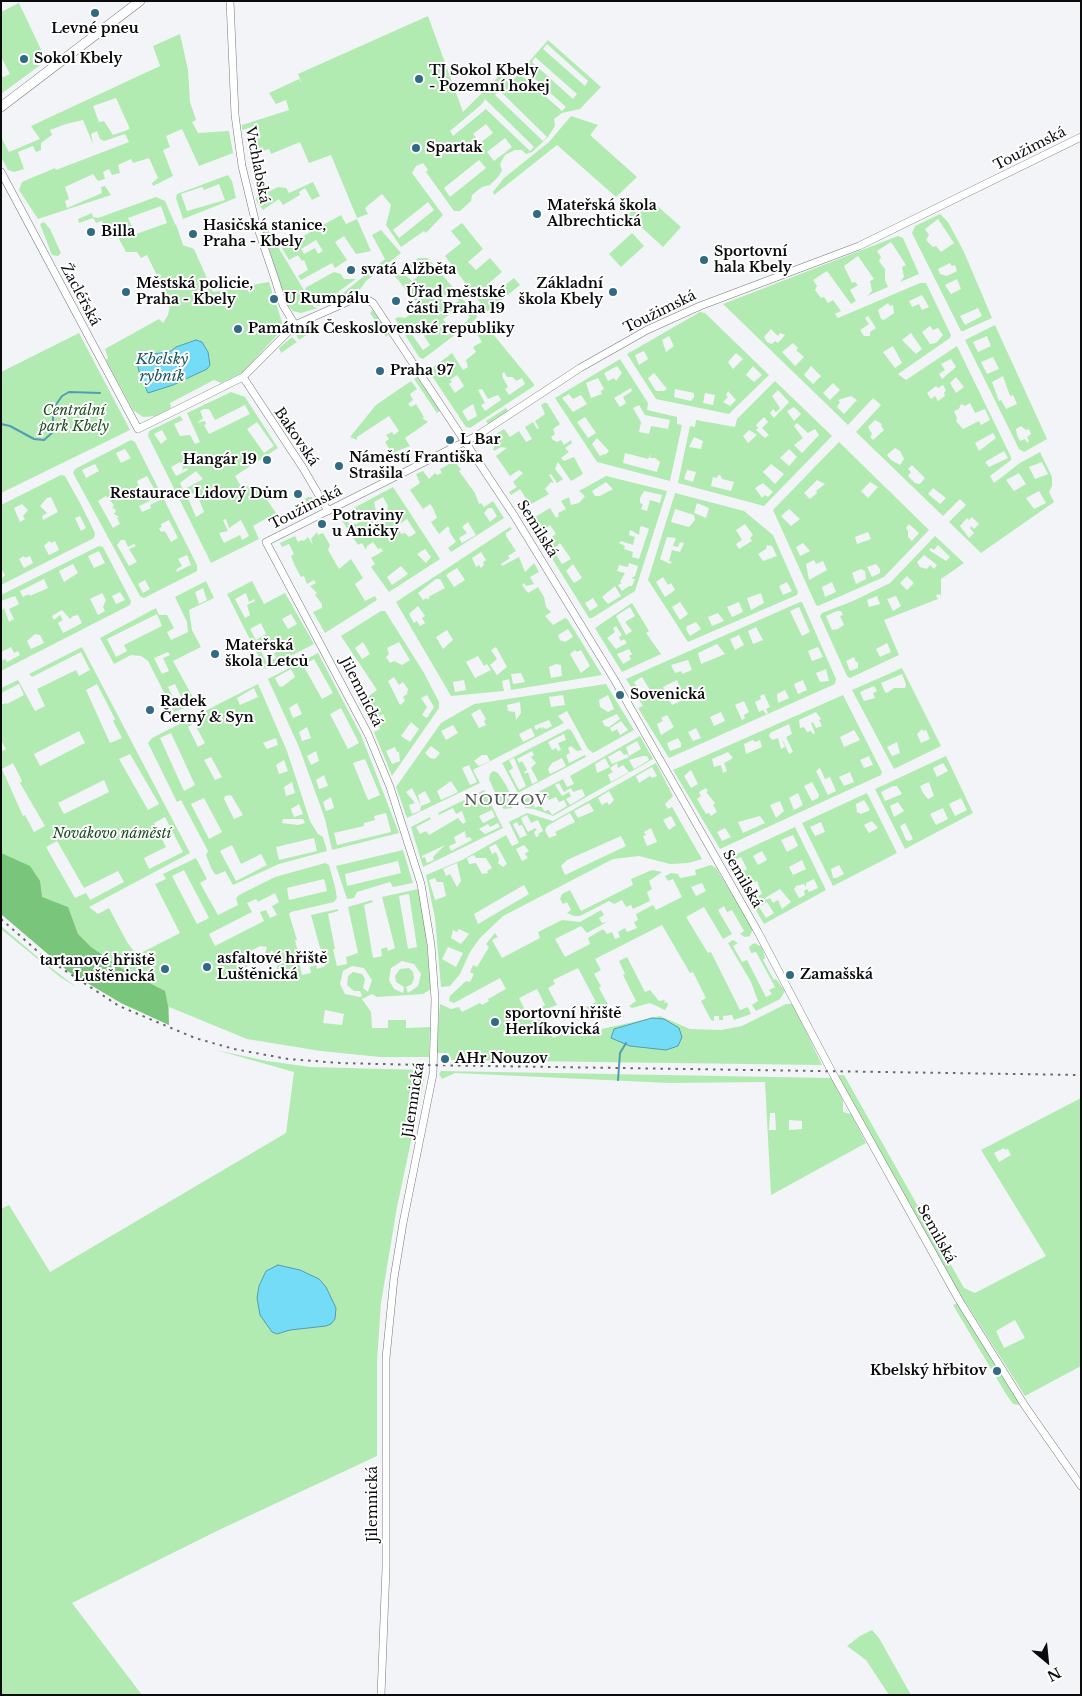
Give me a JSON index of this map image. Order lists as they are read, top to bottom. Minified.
{"streets":{"street":["Toužimská","Vrchlabská","Žacléřská","Bakovská","Semilská","Jilemnická"]},"crossings":[["Toužimská","Bakovská"],["Toužimská","Semilská"],["Toužimská","Jilemnická"],["Vrchlabská","Semilská"],["Žacléřská","Bakovská"]],"districts":["NOUZOV"],"water":["Kbelský rybník"],"parks":["Centrální park Kbely","Novákovo náměstí"],"places":["Levné pneu","Sokol Kbely","TJ Sokol Kbely - Pozemní hokej","Spartak","Mateřská škola Albrechtická","Billa","Hasičská stanice, Praha - Kbely","Sportovní hala Kbely","svatá Alžběta","Městská policie, Praha - Kbely","Základní škola Kbely","U Rumpálu","Úřad městské části Praha 19","Památník Československé republiky","Praha 97","L Bar","Hangár 19","Náměstí Františka Strašila","Restaurace Lidový Dům","Potraviny u Aničky","Mateřská škola Letců","Sovenická","Radek Černý & Syn","asfaltové hřiště Luštěnická","tartanové hřiště Luštěnická","Zamašská","sportovní hřiště Herlíkovická","AHr Nouzov","Kbelský hřbitov"],"north":"bottom right"}
